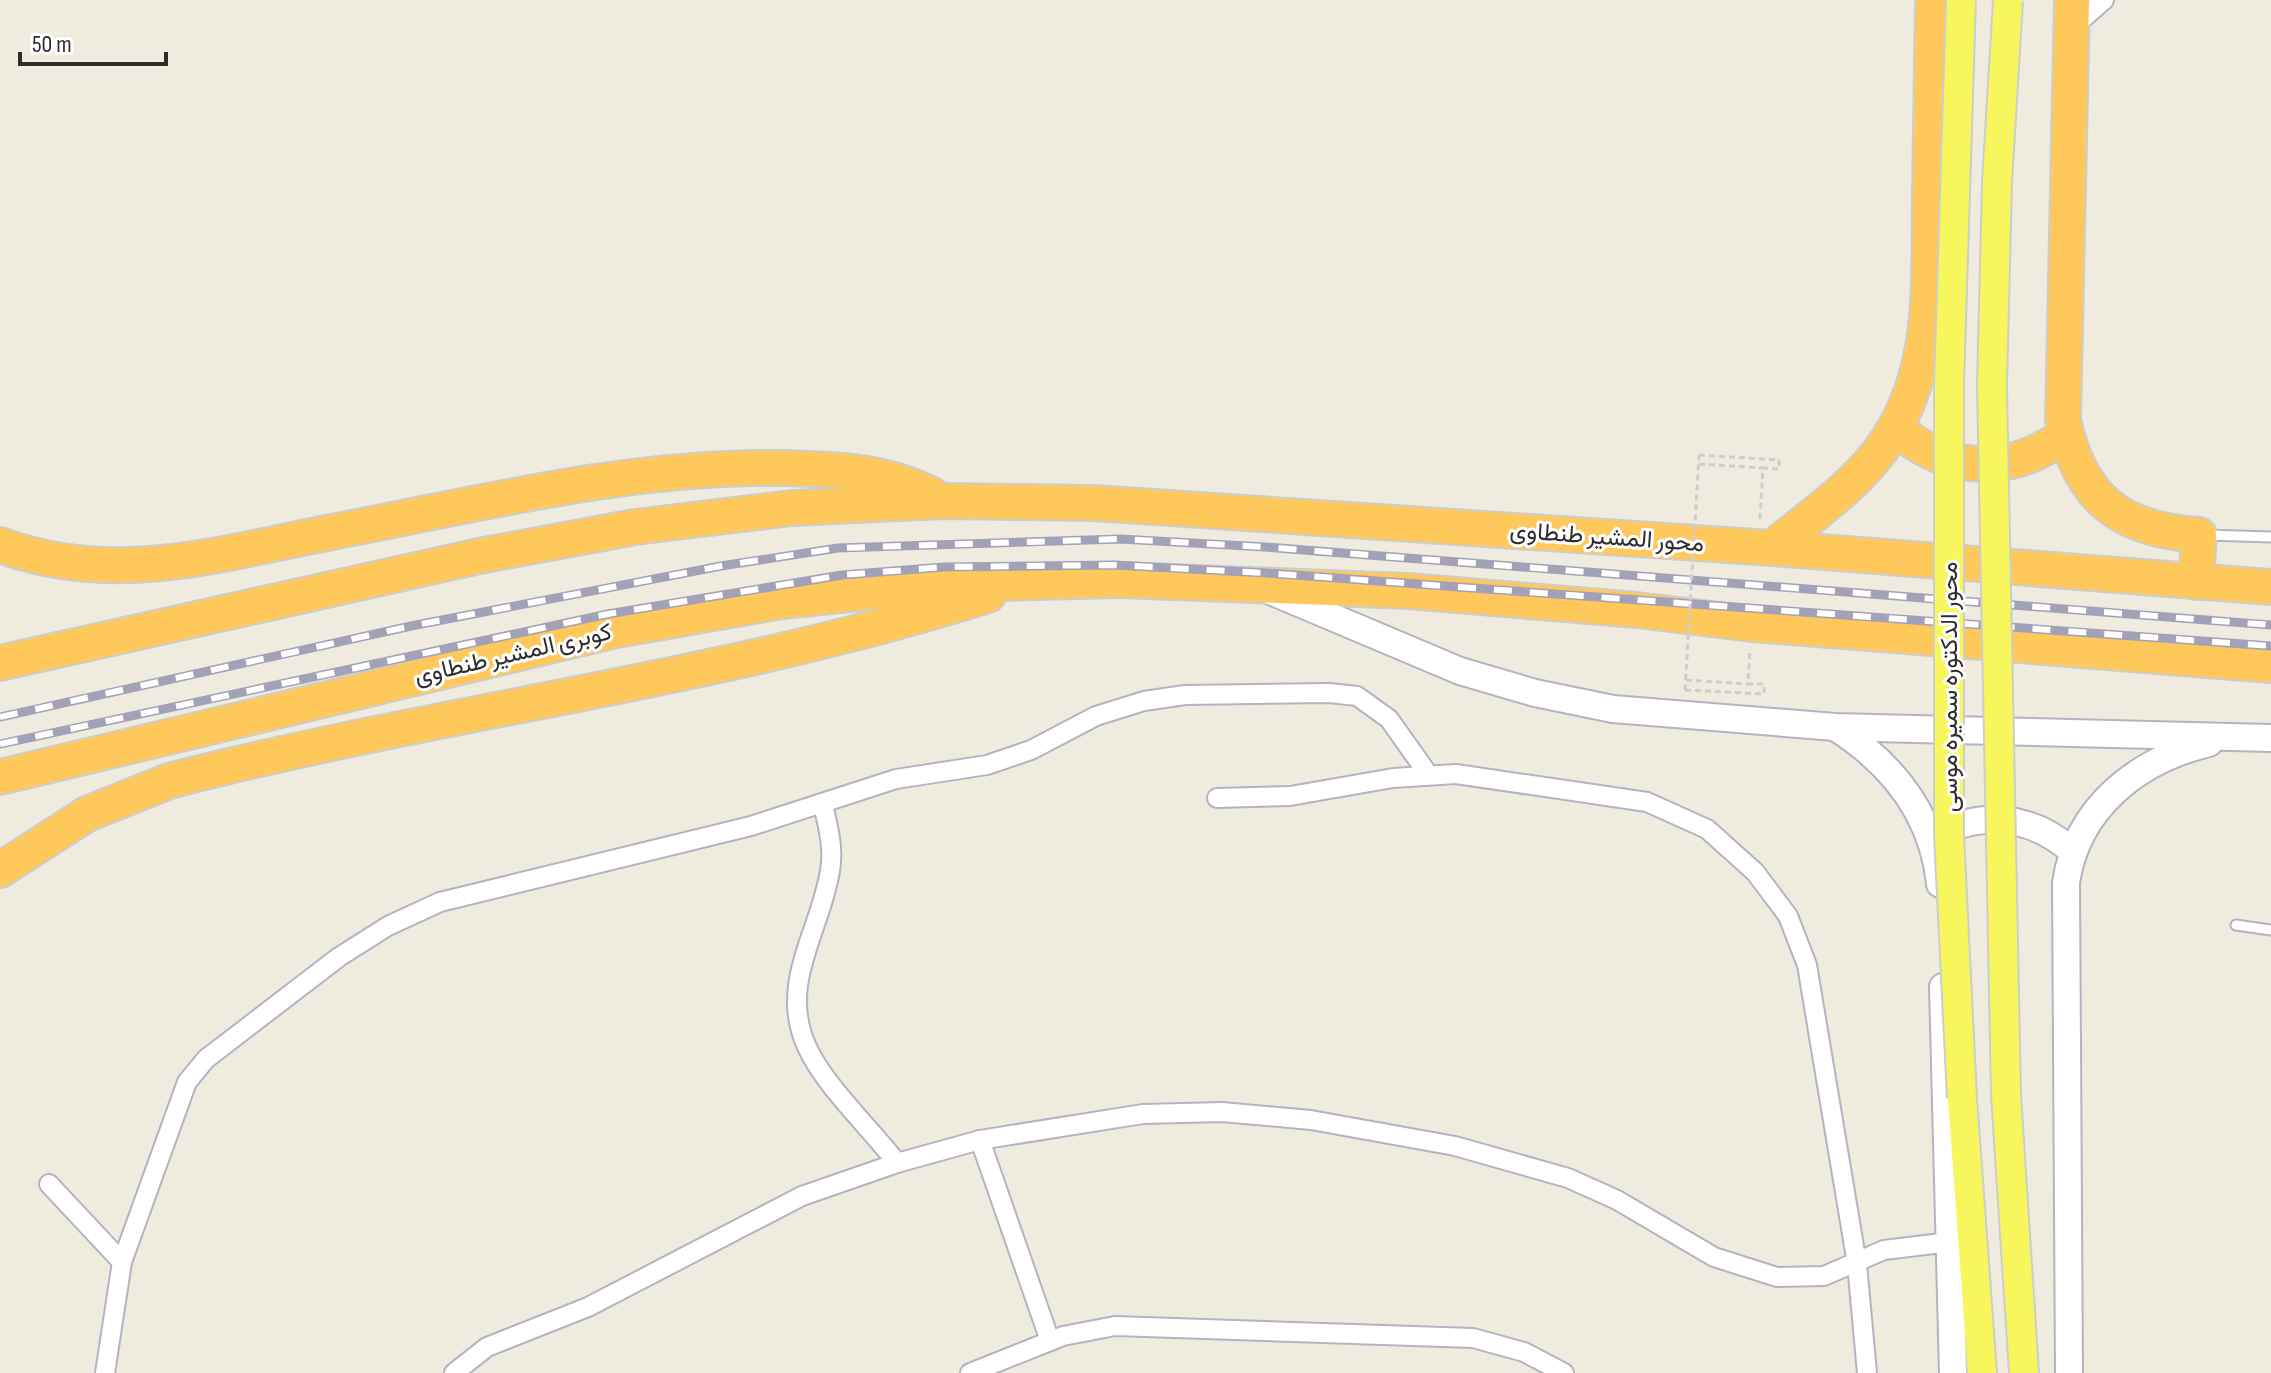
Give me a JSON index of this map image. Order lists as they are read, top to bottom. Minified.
{"streets":{"highway":["محور المشير طنطاوى","كوبرى المشير طنطاوى"],"main road":["محور الدكتوره سميره موسى"]},"scale_bar":"50 m"}
